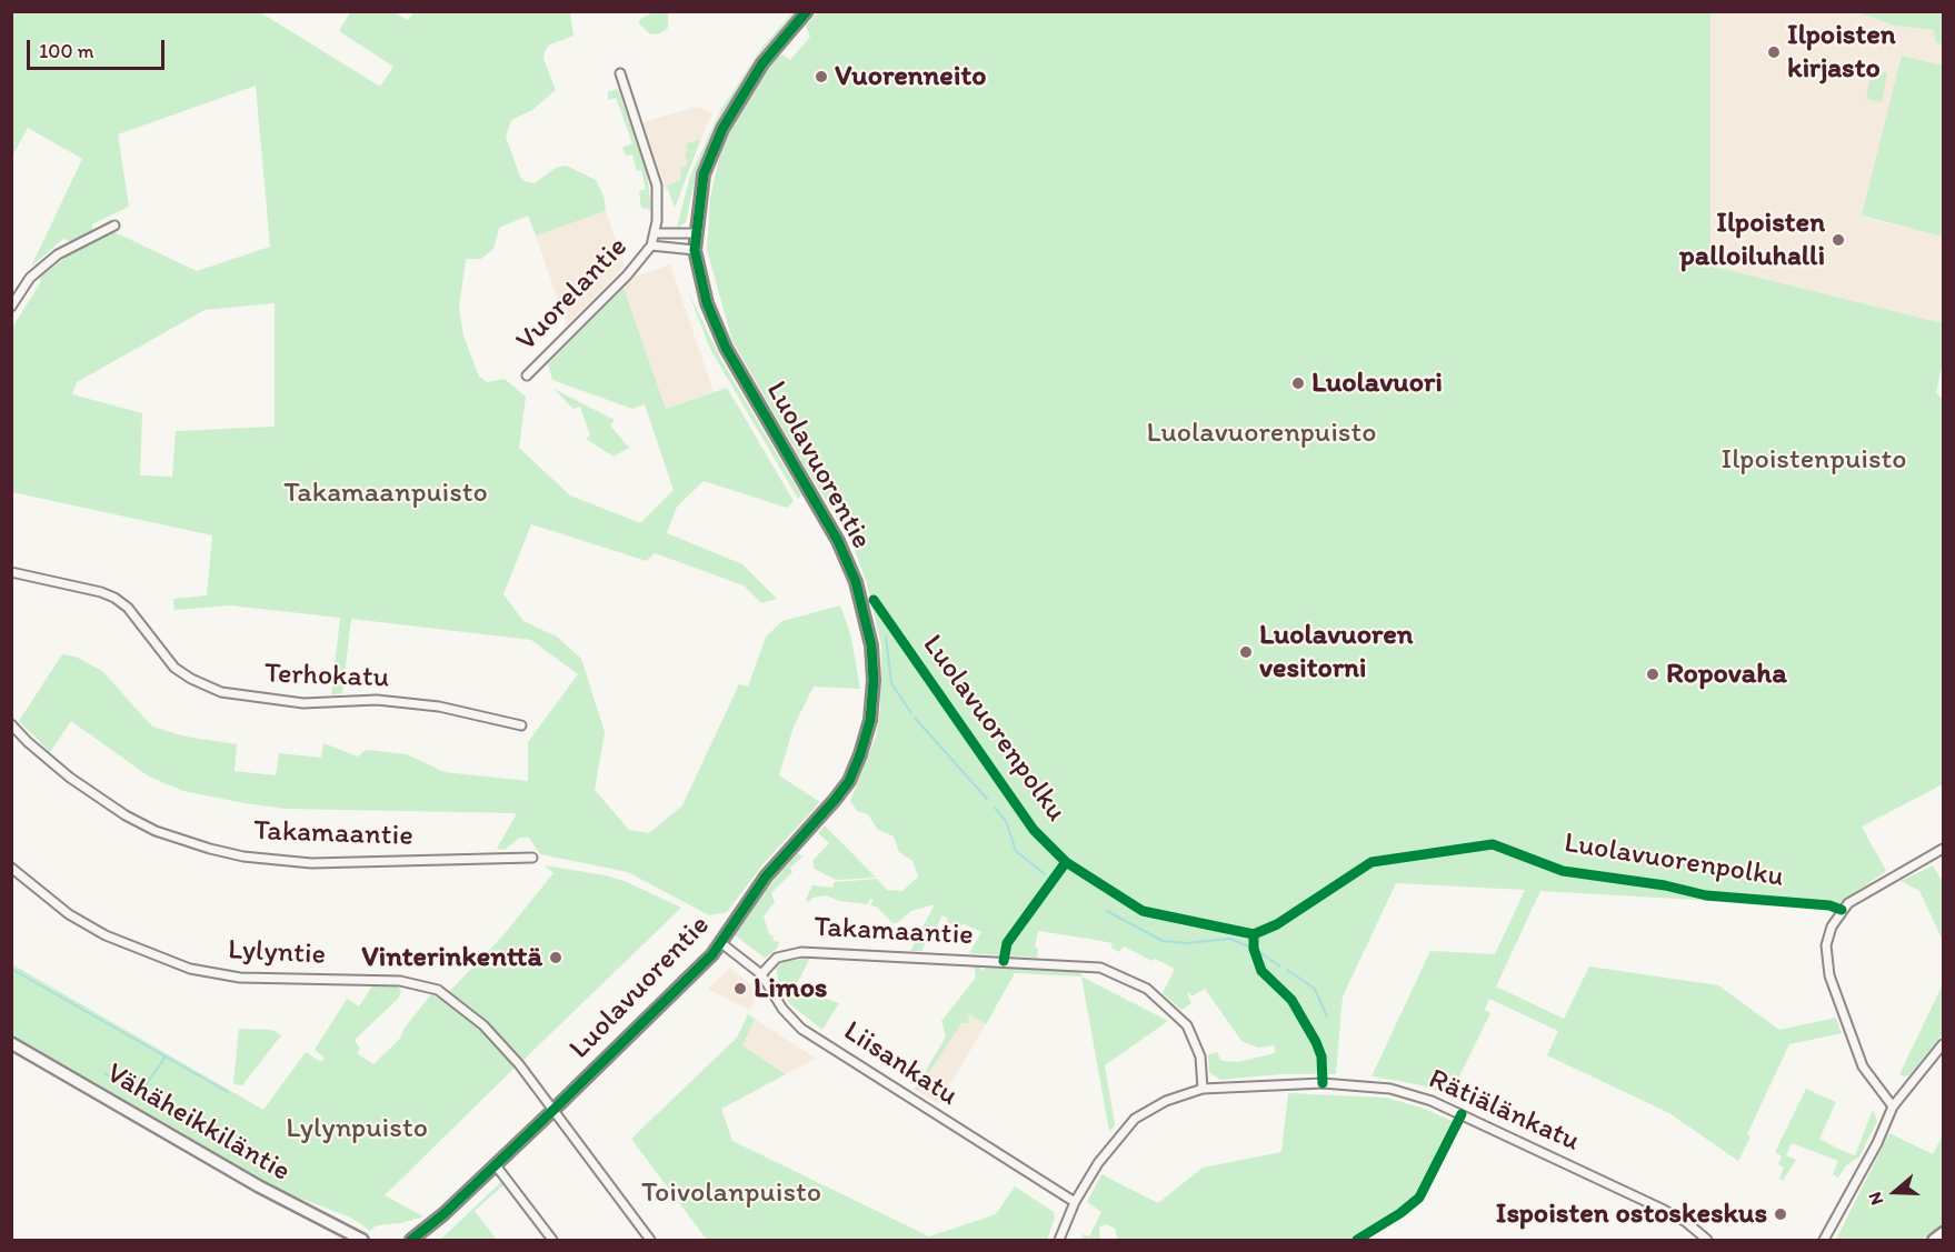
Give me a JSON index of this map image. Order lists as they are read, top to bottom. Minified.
{"streets":{"street":["Vuorelantie","Luolavuorentie","Terhokatu","Takamaantie","Lylyntie","Liisankatu","Rätiälänkatu","Vähäheikkiläntie"],"cycle path":["Luolavuorenpolku"]},"crossings":[["Vuorelantie","Luolavuorentie"],["Luolavuorentie","Lylyntie"],["Luolavuorentie","Liisankatu"],["Takamaantie","Liisankatu"],["Takamaantie","Rätiälänkatu"],["Liisankatu","Rätiälänkatu"]],"parks":["Luolavuorenpuisto","Ilpoistenpuisto","Takamaanpuisto","Lylynpuisto","Toivolanpuisto"],"places":["Ilpoisten kirjasto","Vuorenneito","Ilpoisten palloiluhalli","Luolavuori","Luolavuoren vesitorni","Ropovaha","Vinterinkenttä","Limos","Ispoisten ostoskeskus"],"scale_bar":"100 m","north":"left"}
